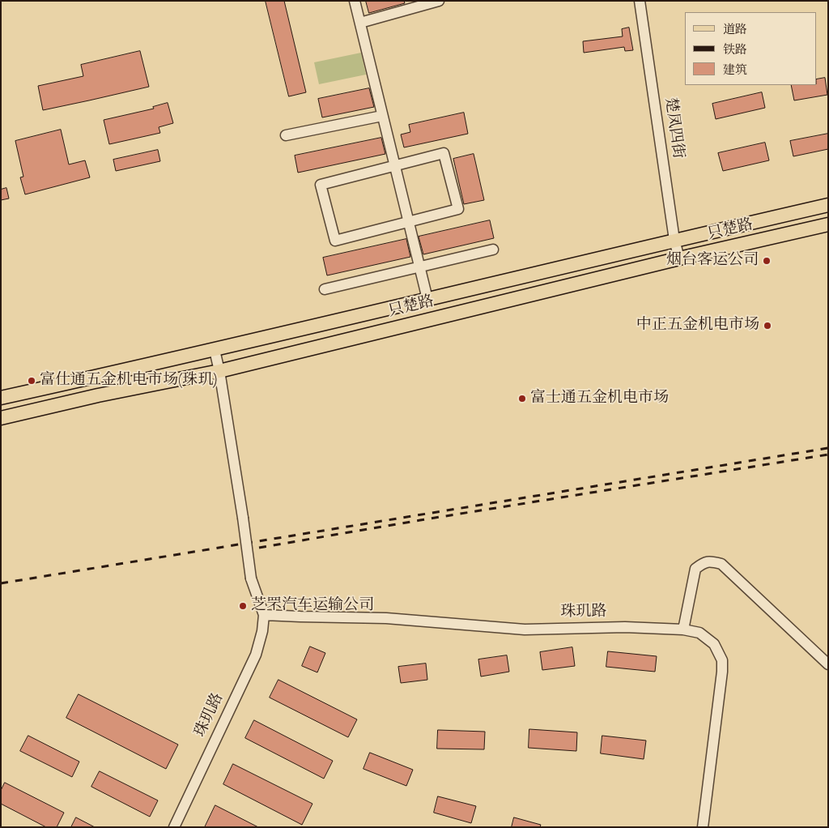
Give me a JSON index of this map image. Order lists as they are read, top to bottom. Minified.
{"streets":{"main road":["只楚路"],"street":["楚凤四街","珠玑路"]},"crossings":[["楚凤四街","只楚路"],["只楚路","珠玑路"]],"places":["烟台客运公司","中正五金机电市场","富仕通五金机电市场(珠玑)","富士通五金机电市场","芝罘汽车运输公司"],"legend":["道路","铁路","建筑"]}
